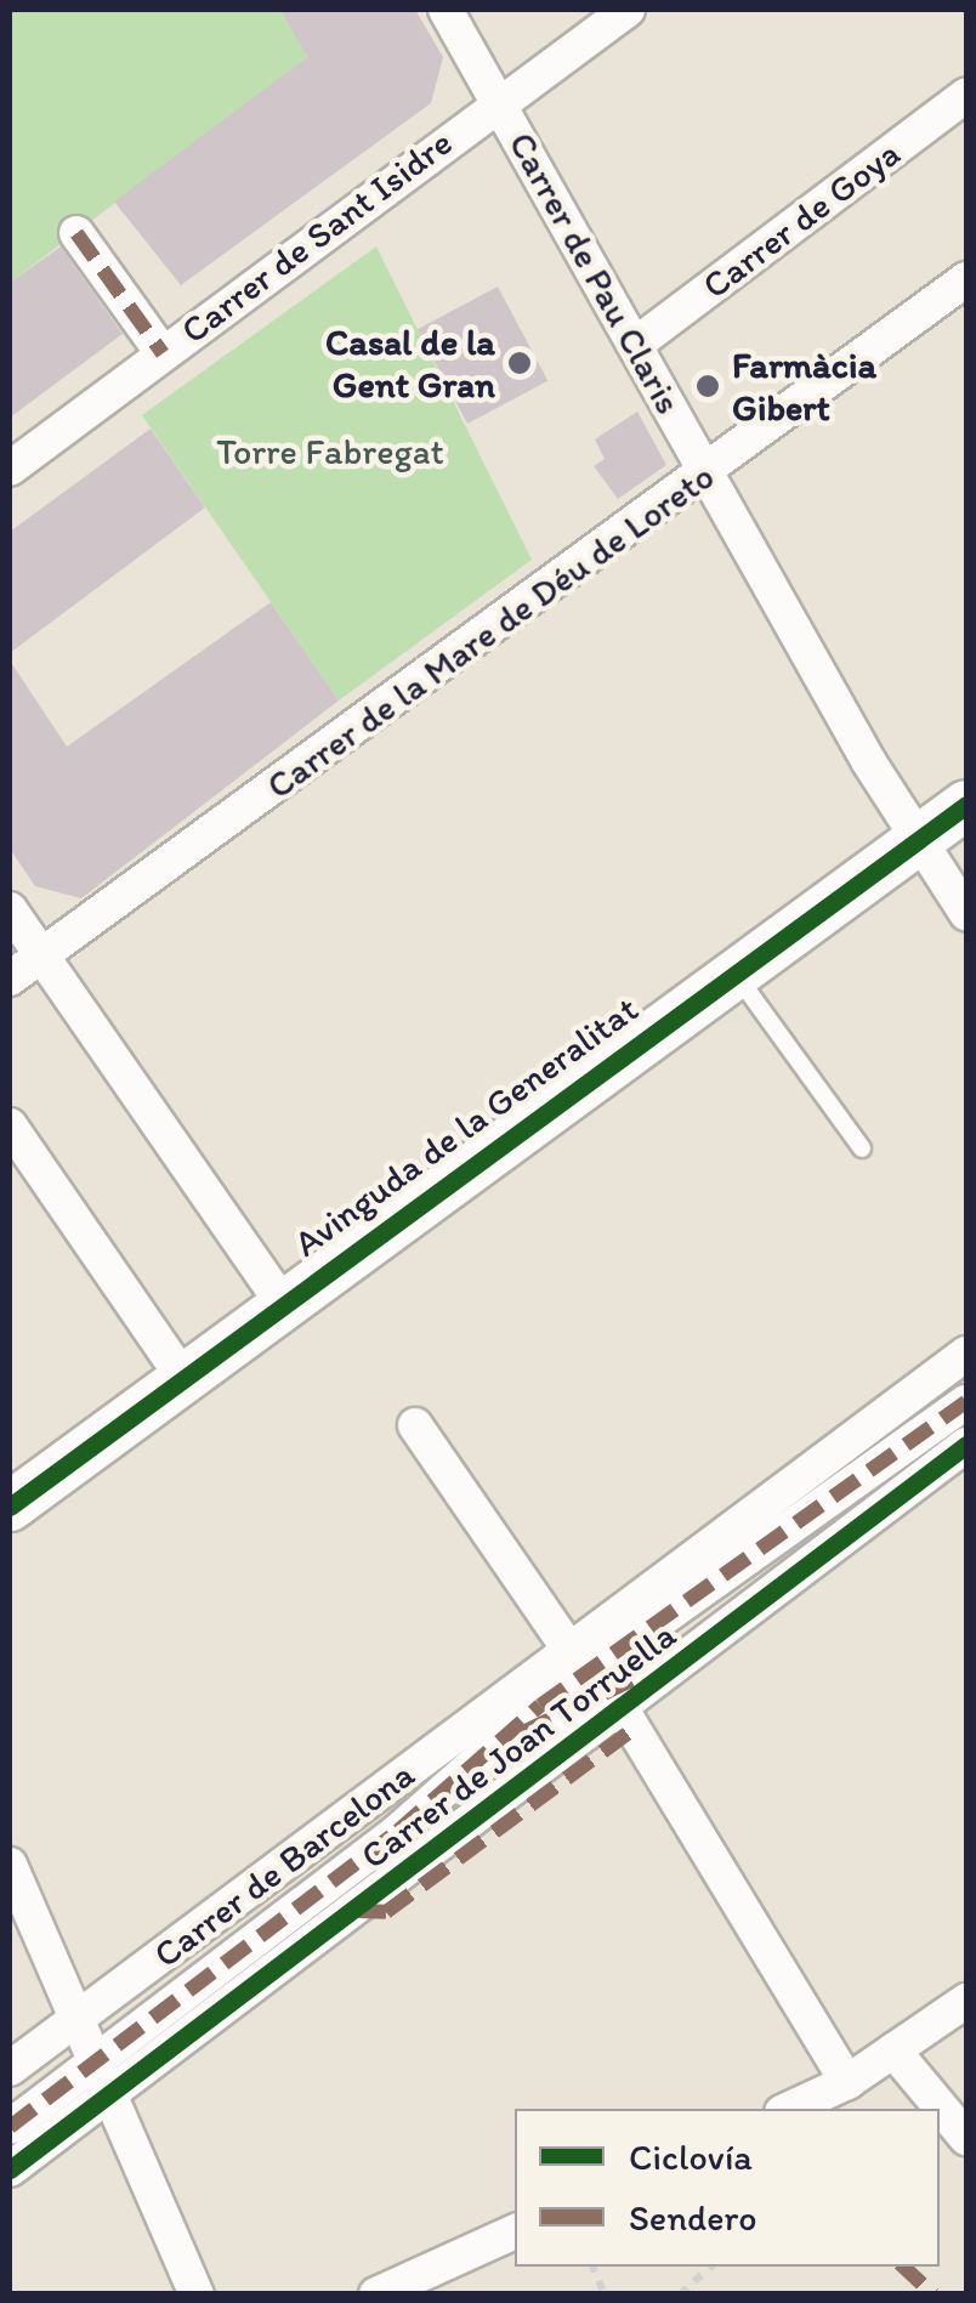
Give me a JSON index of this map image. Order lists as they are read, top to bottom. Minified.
{"streets":{"main road":["Avinguda de la Generalitat"],"street":["Carrer de Goya","Carrer de Sant Isidre","Carrer de Pau Claris","Carrer de la Mare de Déu de Loreto","Carrer de Joan Torruella","Carrer de Barcelona"]},"crossings":[["Carrer de Goya","Carrer de Pau Claris"],["Carrer de Sant Isidre","Carrer de Pau Claris"],["Carrer de Pau Claris","Carrer de la Mare de Déu de Loreto"],["Carrer de Pau Claris","Avinguda de la Generalitat"]],"parks":["Torre Fabregat"],"places":["Casal de la Gent Gran","Farmàcia Gibert"],"legend":["Ciclovía","Sendero"]}
